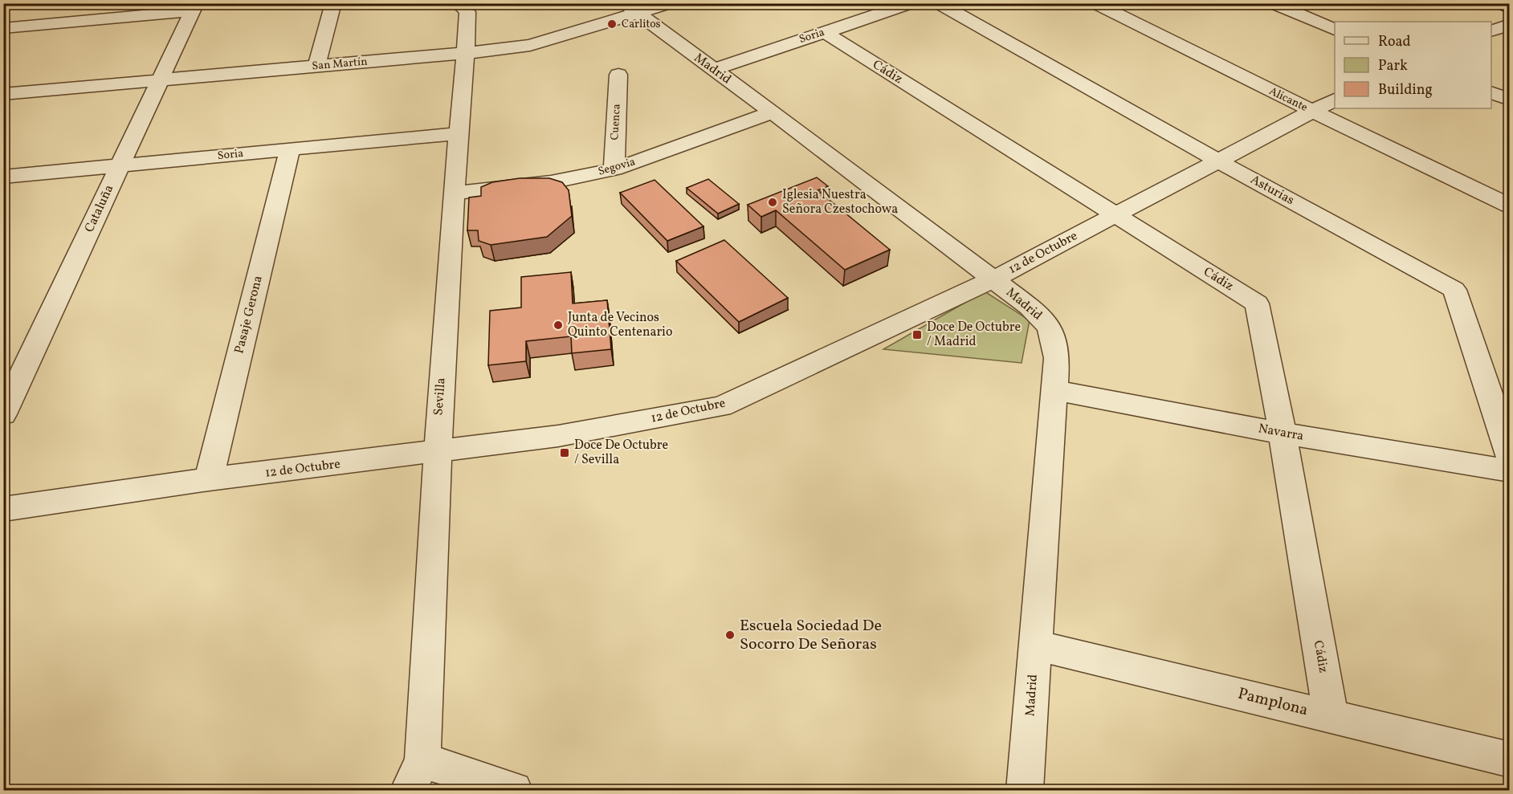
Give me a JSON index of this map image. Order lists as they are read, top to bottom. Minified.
{"streets":{"street":["Soria","San Martín","Madrid","Cádiz","Alicante","Cuenca","Segovia","Asturias","Cataluña","12 de Octubre","Pasaje Gerona","Sevilla","Navarra","Pamplona"]},"crossings":[["Soria","Madrid"],["Soria","Cádiz"],["Soria","Cataluña"],["Soria","Pasaje Gerona"],["Soria","Sevilla"],["San Martín","Madrid"],["San Martín","Cataluña"],["San Martín","Sevilla"],["Madrid","Segovia"],["Madrid","12 de Octubre"],["Madrid","Navarra"],["Madrid","Pamplona"],["Cádiz","12 de Octubre"],["Cádiz","Navarra"],["Cádiz","Pamplona"],["Alicante","12 de Octubre"],["Cuenca","Segovia"],["Segovia","Sevilla"],["Asturias","12 de Octubre"],["12 de Octubre","Pasaje Gerona"],["12 de Octubre","Sevilla"]],"places":{"other":["Carlitos","Iglesia Nuestra Señora Czestochowa","Junta de Vecinos Quinto Centenario","Escuela Sociedad De Socorro De Señoras"],"transit":["Doce De Octubre / Madrid","Doce De Octubre / Sevilla"]},"legend":["Road","Park","Building"]}
